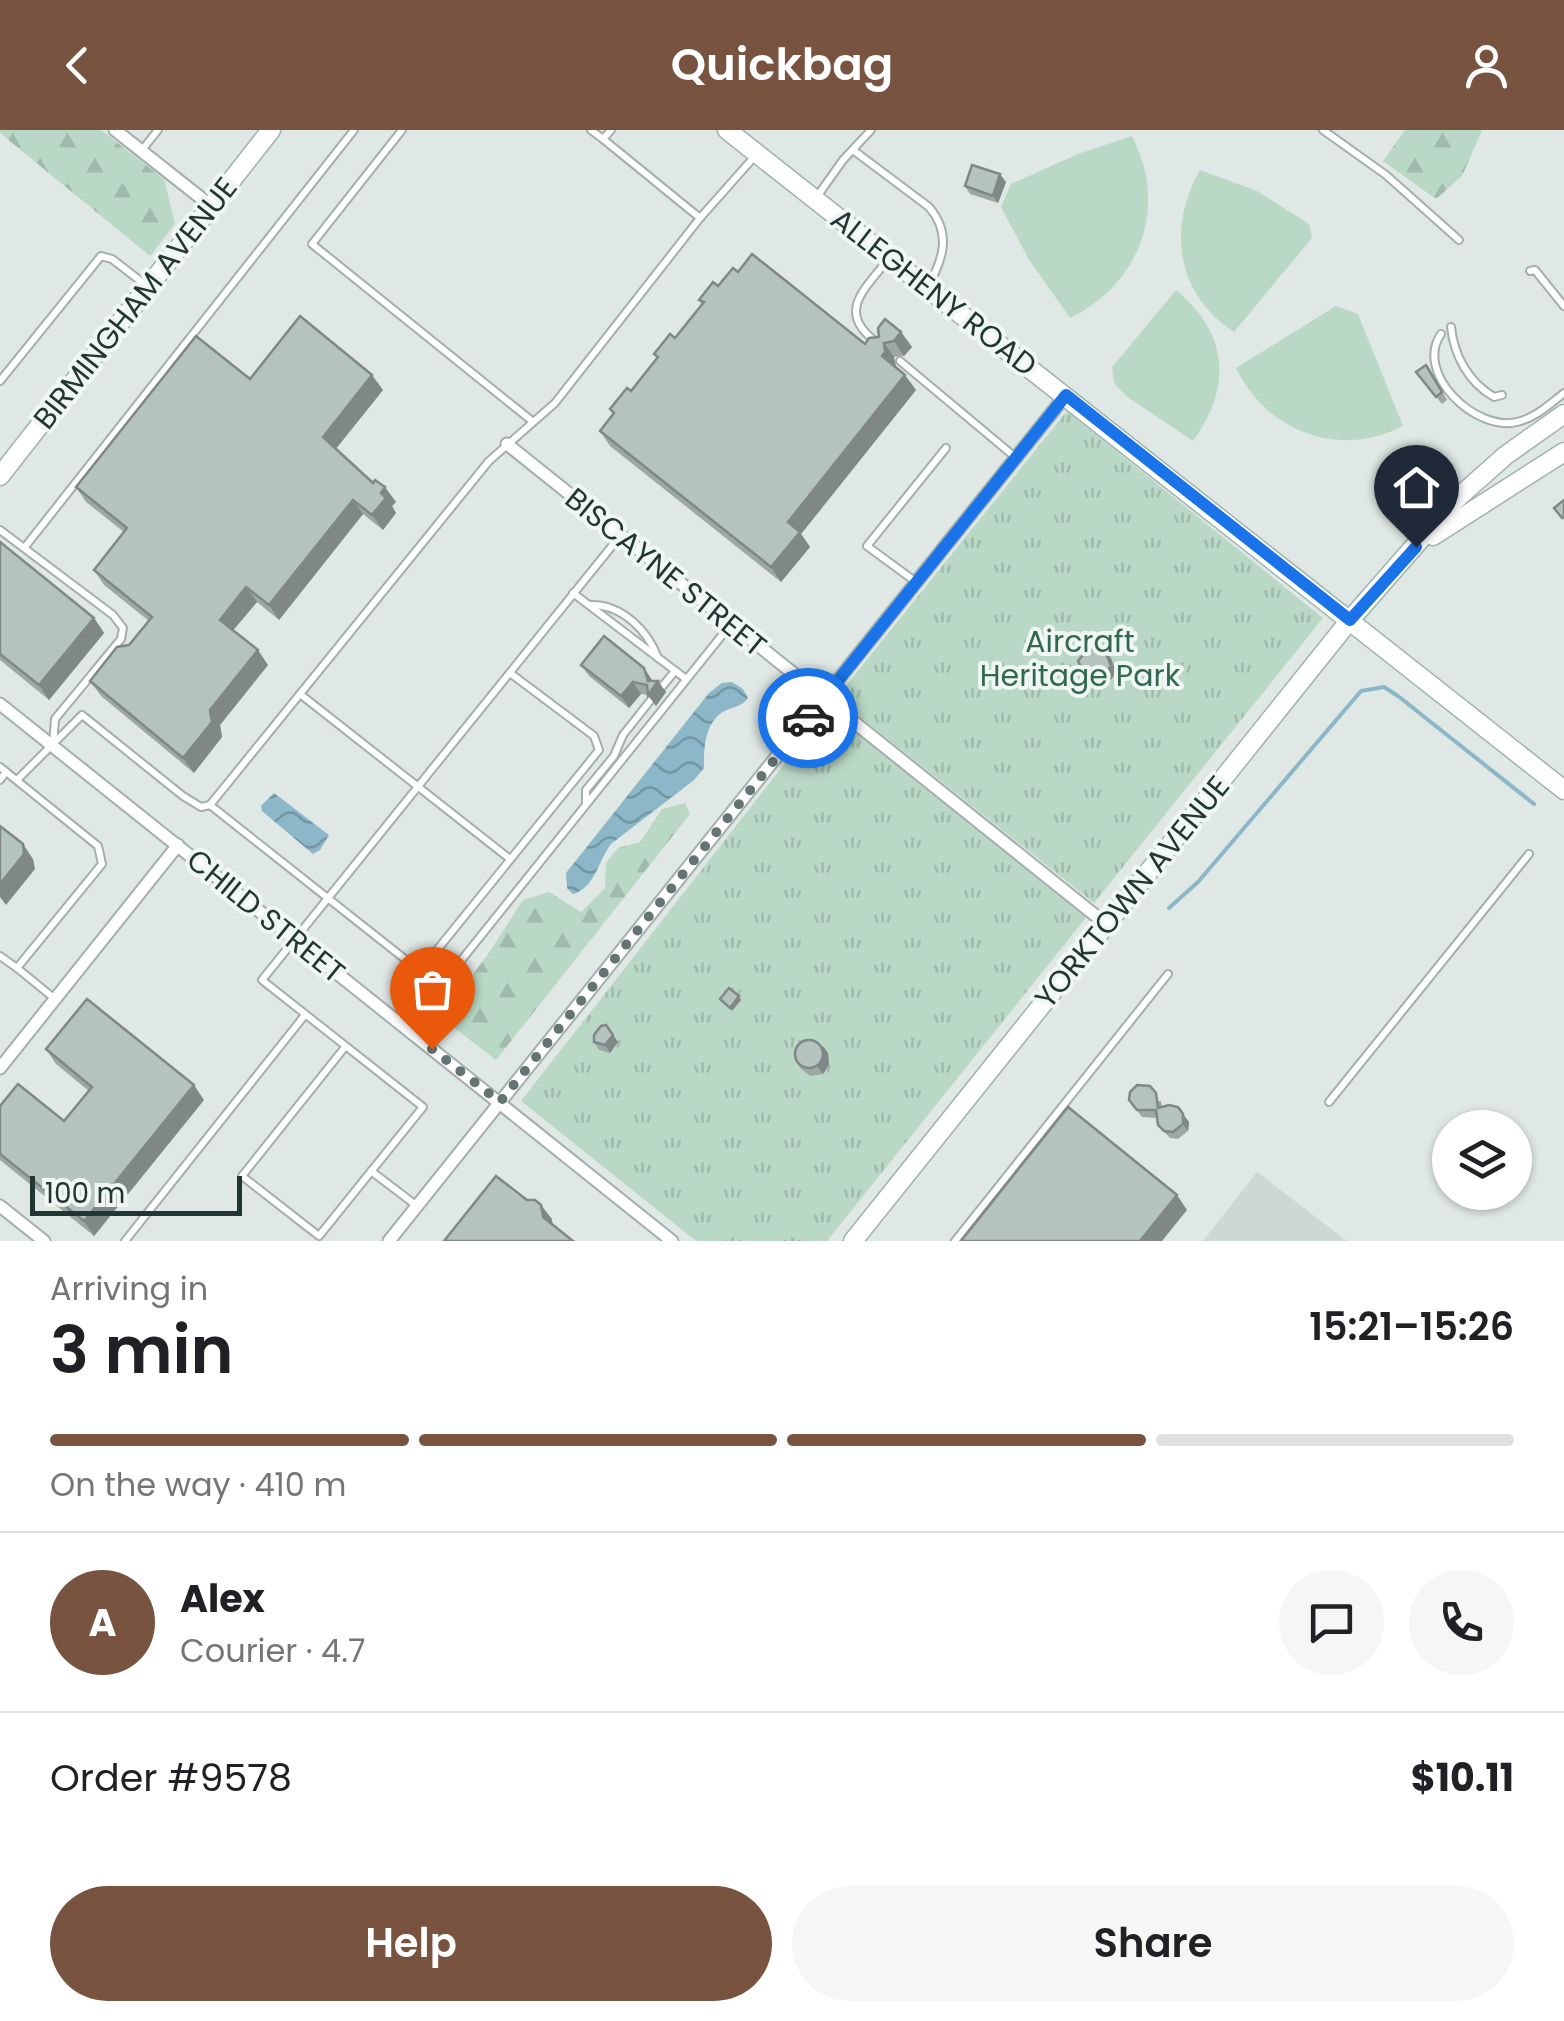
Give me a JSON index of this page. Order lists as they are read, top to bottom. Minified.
{"streets":{"main road":["ALLEGHENY ROAD","BIRMINGHAM AVENUE","YORKTOWN AVENUE"],"street":["BISCAYNE STREET","CHILD STREET"]},"crossings":[["ALLEGHENY ROAD","YORKTOWN AVENUE"],["BISCAYNE STREET","YORKTOWN AVENUE"]],"parks":["Aircraft Heritage Park"],"scale_bar":"100 m","page":{"header":"Quickbag","scale":"100 m","heading":["3 min","Arriving in","15:21–15:26"],"panel":["Alex","Courier · 4.7","Order #9578","$10.11"],"bar":"On the way · 410 m","round":"A","buttons":["Help","Share"]}}
